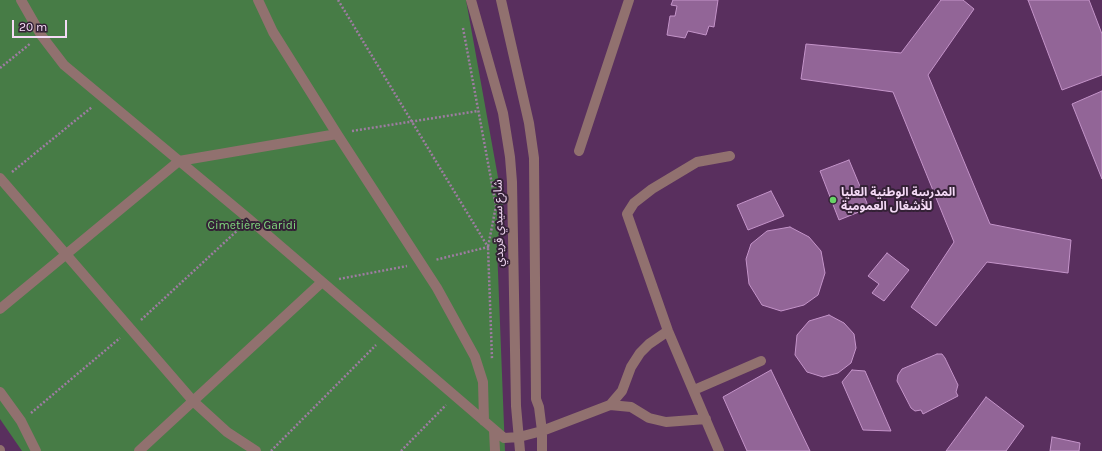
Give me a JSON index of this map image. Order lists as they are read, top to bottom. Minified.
{"streets":{"street":["شارع سيدي قريدي"]},"parks":["Cimetière Garidi"],"places":["المدرسة الوطنية العليا للأشغال العمومية"],"scale_bar":"20 m"}
